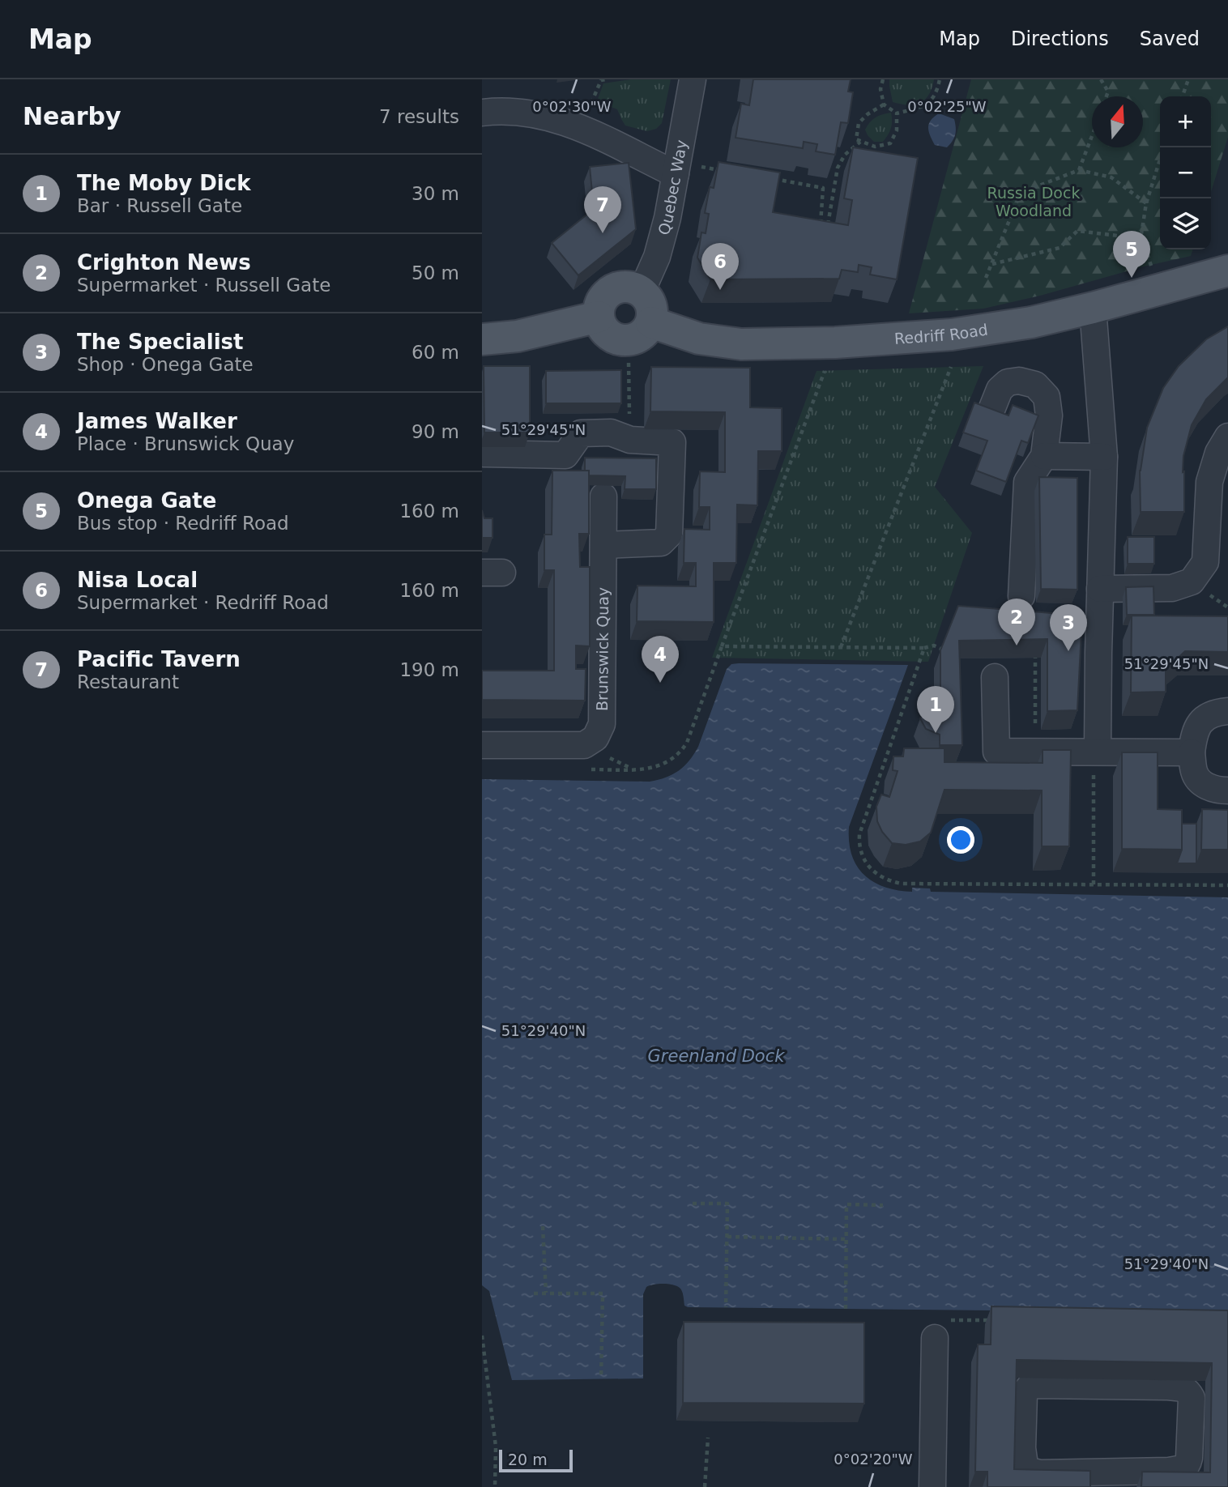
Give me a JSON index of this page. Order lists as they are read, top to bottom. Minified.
{"streets":{"main road":["Redriff Road"],"street":["Quebec Way","Brunswick Quay"]},"crossings":[["Quebec Way","Redriff Road"]],"water":["Greenland Dock"],"parks":["Russia Dock Woodland"],"scale_bar":"20 m","north":"top","page":{"header":"Map","nav":["Map","Directions","Saved"],"heading":["Nearby","7 results"],"map_buttons":["+","−"],"list":[{"mark":"1","name":"The Moby Dick","note":"Bar · Russell Gate","value":"30 m"},{"mark":"2","name":"Crighton News","note":"Supermarket · Russell Gate","value":"50 m"},{"mark":"3","name":"The Specialist","note":"Shop · Onega Gate","value":"60 m"},{"mark":"4","name":"James Walker","note":"Place · Brunswick Quay","value":"90 m"},{"mark":"5","name":"Onega Gate","note":"Bus stop · Redriff Road","value":"160 m"},{"mark":"6","name":"Nisa Local","note":"Supermarket · Redriff Road","value":"160 m"},{"mark":"7","name":"Pacific Tavern","note":"Restaurant","value":"190 m"}],"pins":["7","5","6","2","3","4","1"],"scale":"20 m"},"coordinates":["0°02'30\"W","0°02'25\"W","51°29'45\"N","51°29'40\"N","0°02'20\"W"]}
